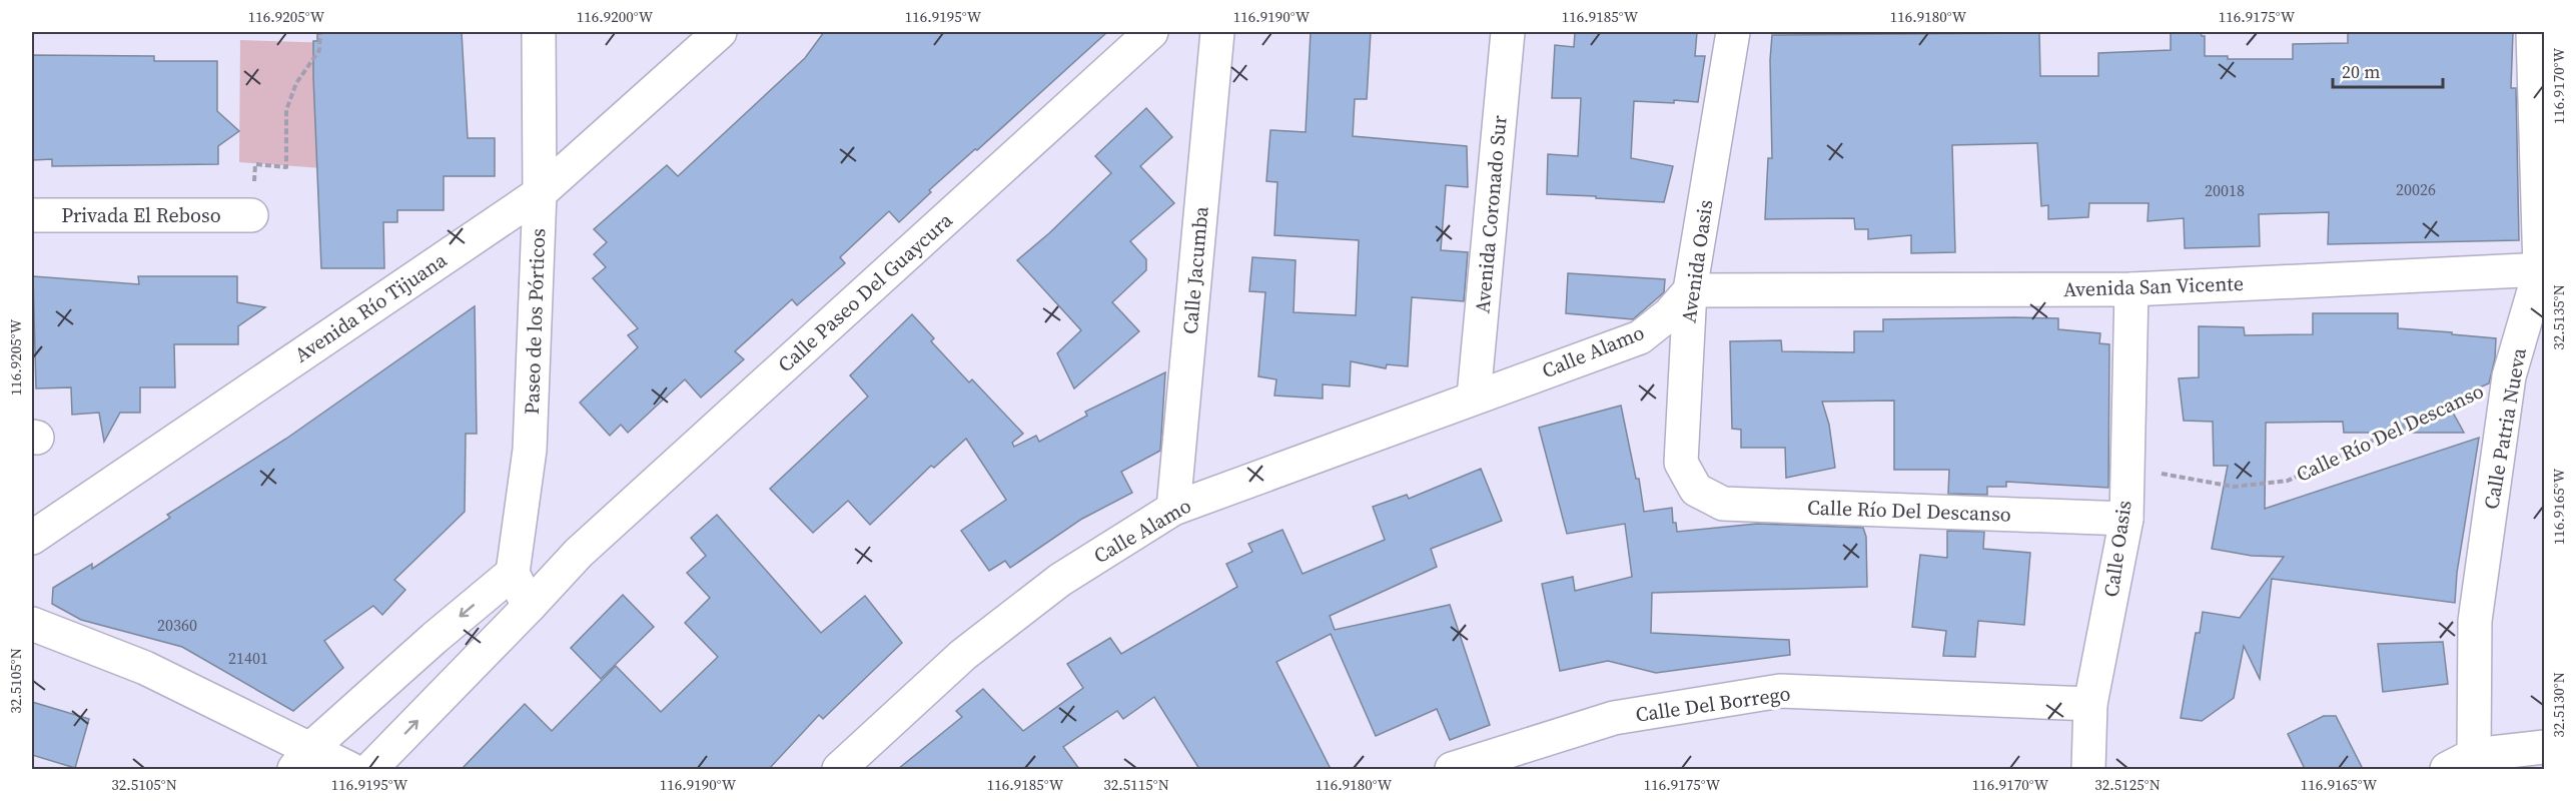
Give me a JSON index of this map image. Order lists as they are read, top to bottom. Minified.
{"streets":{"street":["Avenida Coronado Sur","Privada El Reboso","Avenida Oasis","Calle Jacumba","Avenida San Vicente","Calle Paseo Del Guaycura","Avenida Río Tijuana","Paseo de los Pórticos","Calle Alamo","Calle Patria Nueva","Calle Río Del Descanso","Calle Oasis","Calle Del Borrego"]},"crossings":[["Avenida Coronado Sur","Calle Alamo"],["Avenida Oasis","Avenida San Vicente"],["Avenida Oasis","Calle Alamo"],["Avenida Oasis","Calle Río Del Descanso"],["Calle Jacumba","Calle Alamo"],["Avenida San Vicente","Calle Alamo"],["Avenida San Vicente","Calle Patria Nueva"],["Avenida San Vicente","Calle Oasis"],["Calle Paseo Del Guaycura","Paseo de los Pórticos"],["Avenida Río Tijuana","Paseo de los Pórticos"],["Calle Patria Nueva","Calle Río Del Descanso"],["Calle Río Del Descanso","Calle Oasis"],["Calle Oasis","Calle Del Borrego"]],"house_numbers":["20026","20018","20360","21401"],"scale_bar":"20 m","coordinates":["116.9205°W","116.9200°W","116.9195°W","116.9190°W","116.9185°W","116.9180°W","116.9175°W","116.9170°W","32.5135°N","116.9165°W","32.5105°N","32.5130°N","32.5115°N","32.5125°N"]}
